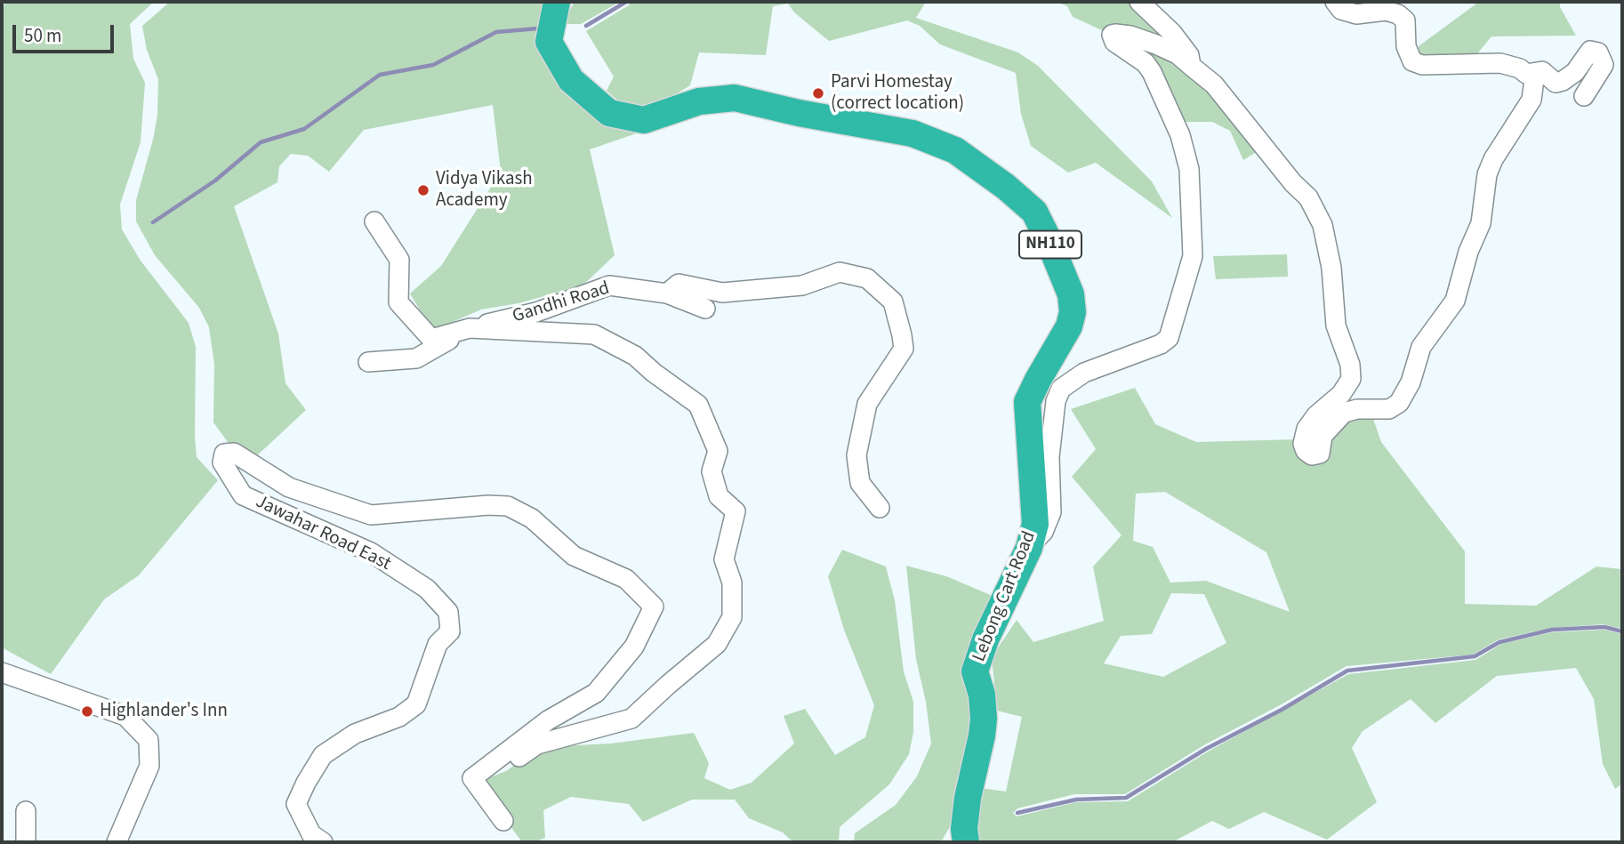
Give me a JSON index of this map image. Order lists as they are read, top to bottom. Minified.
{"streets":{"highway":["NH110","Lebong Cart Road"],"street":["Gandhi Road","Jawahar Road East"]},"places":["Parvi Homestay (correct location)","Vidya Vikash Academy","Highlander's Inn"],"scale_bar":"50 m"}
